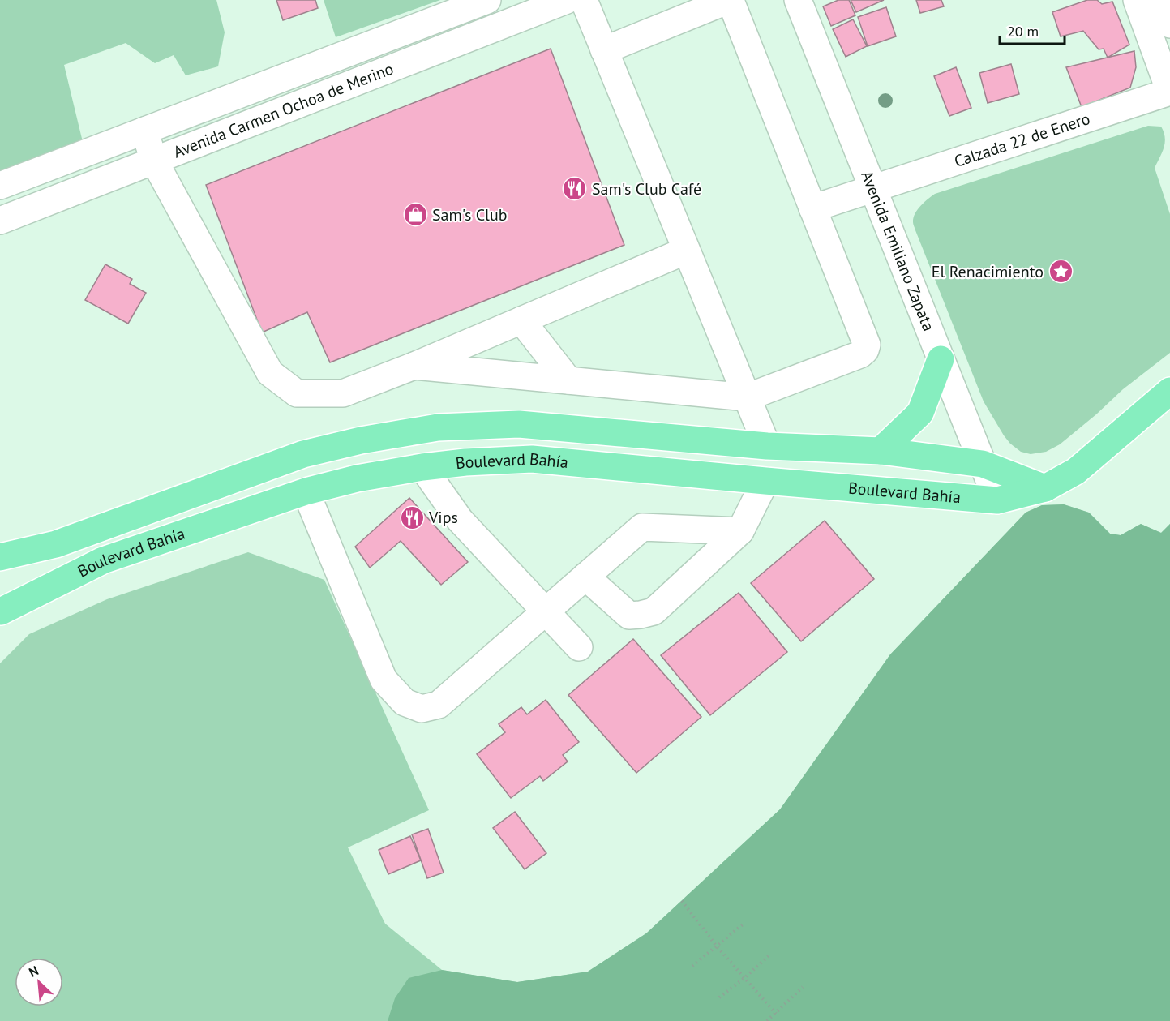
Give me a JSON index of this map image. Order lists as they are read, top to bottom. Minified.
{"streets":{"main road":["Boulevard Bahía"],"street":["Avenida Carmen Ochoa de Merino","Calzada 22 de Enero","Avenida Emiliano Zapata"]},"crossings":[["Calzada 22 de Enero","Avenida Emiliano Zapata"],["Avenida Emiliano Zapata","Boulevard Bahía"]],"places":{"restaurant":["Sam's Club Café","Vips"],"shop":["Sam's Club"],"place":["El Renacimiento"]},"scale_bar":"20 m","north":"top left"}
